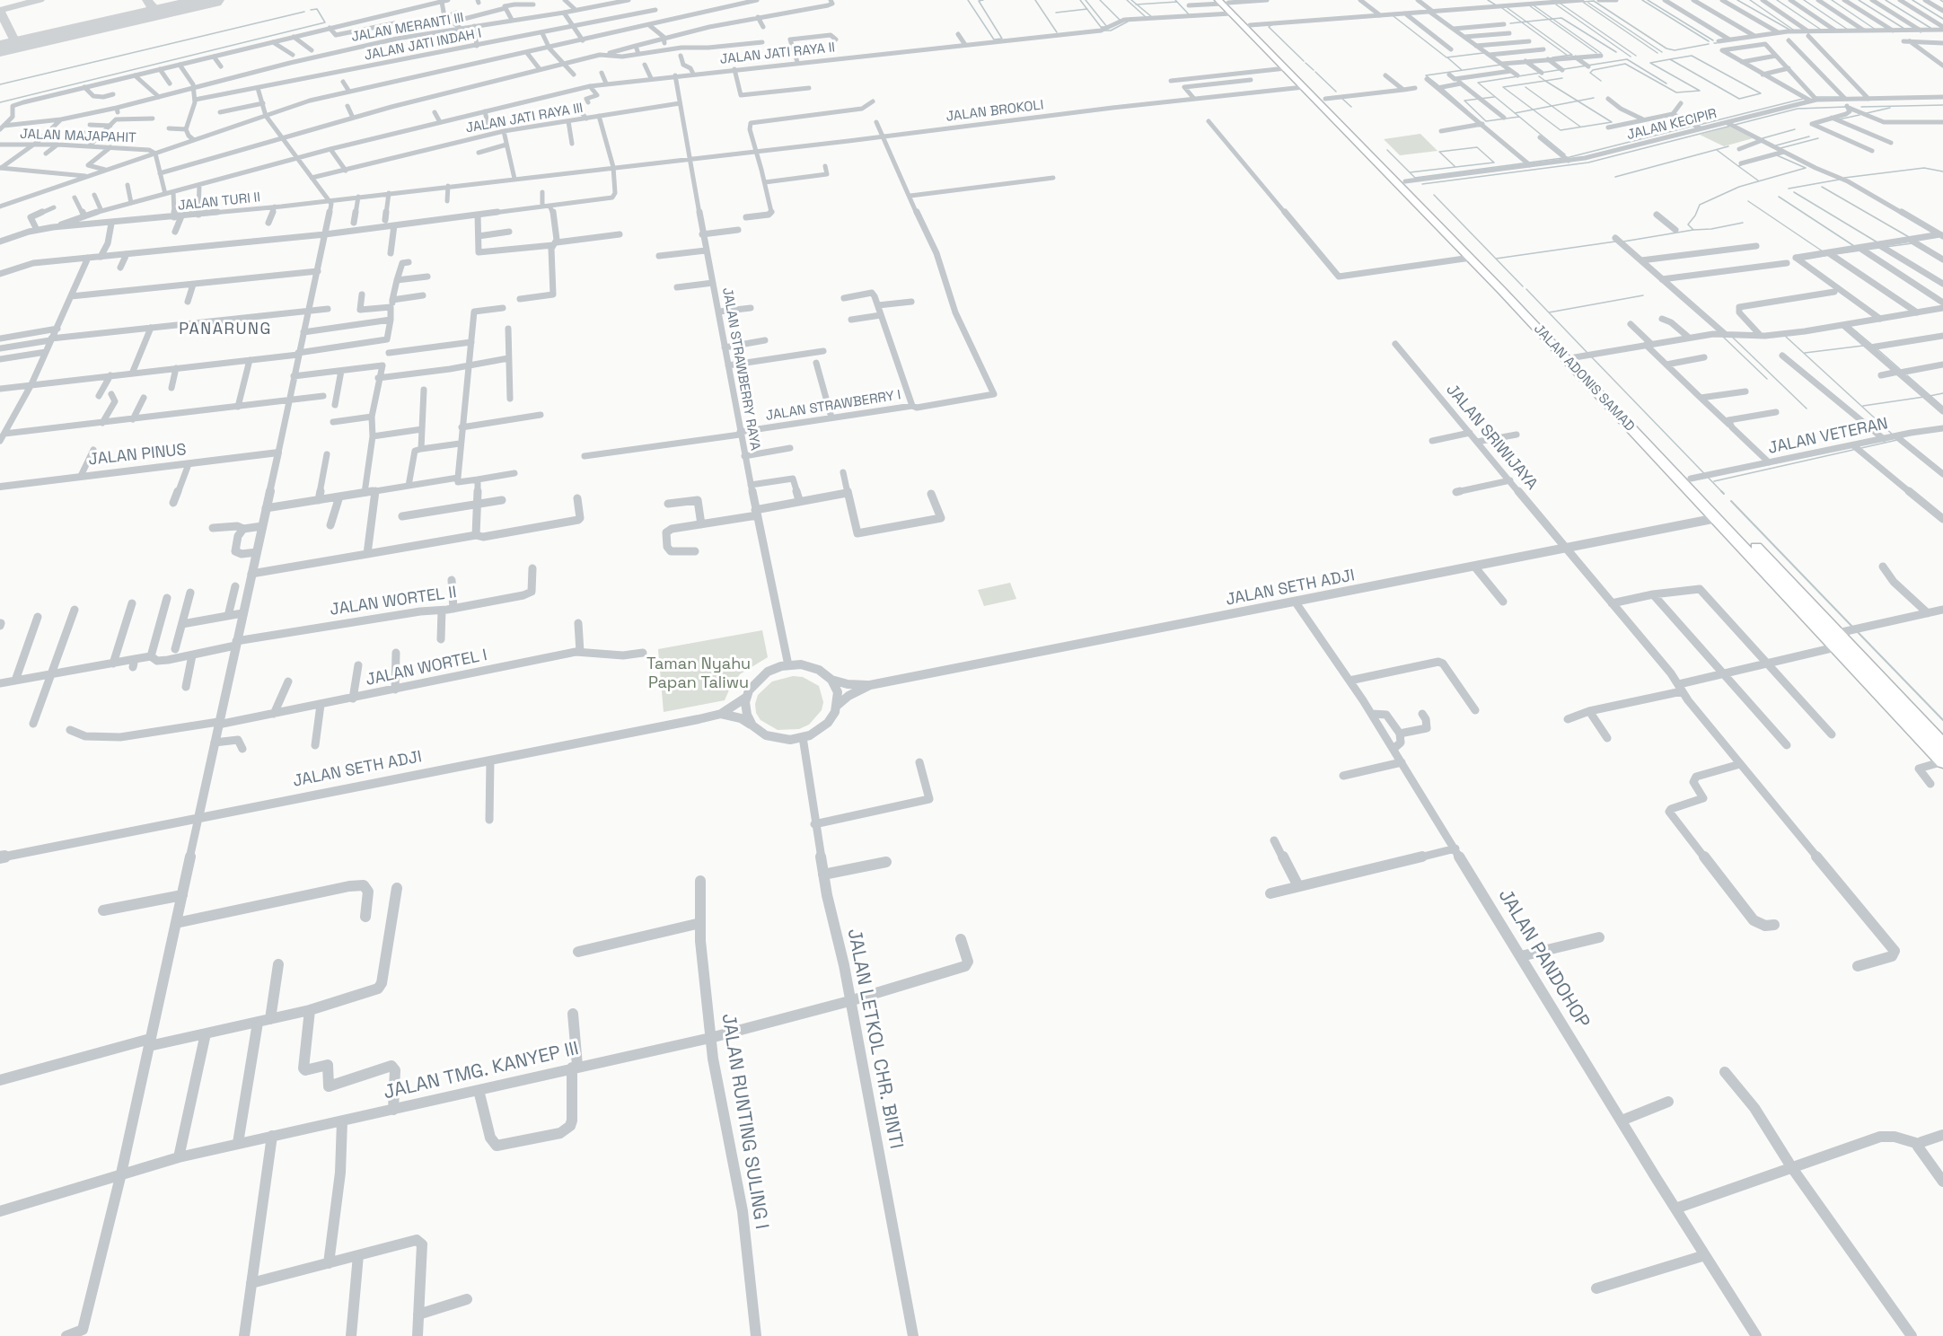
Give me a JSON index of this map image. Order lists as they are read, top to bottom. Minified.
{"streets":{"highway":["JALAN ADONIS SAMAD"],"street":["JALAN MERANTI III","JALAN JATI INDAH I","JALAN JATI RAYA II","JALAN BROKOLI","JALAN JATI RAYA III","JALAN KECIPIR","JALAN MAJAPAHIT","JALAN TURI II","JALAN STRAWBERRY RAYA","JALAN STRAWBERRY I","JALAN VETERAN","JALAN SRIWIJAYA","JALAN PINUS","JALAN SETH ADJI","JALAN WORTEL II","JALAN WORTEL I","JALAN PANDOHOP","JALAN LETKOL CHR. BINTI","JALAN TMG. KANYEP III","JALAN RUNTING SULING I"]},"crossings":[["JALAN JATI RAYA II","JALAN TURI II"],["JALAN JATI RAYA II","JALAN STRAWBERRY RAYA"],["JALAN JATI RAYA II","JALAN ADONIS SAMAD"],["JALAN BROKOLI","JALAN TURI II"],["JALAN BROKOLI","JALAN STRAWBERRY RAYA"],["JALAN BROKOLI","JALAN ADONIS SAMAD"],["JALAN JATI RAYA III","JALAN STRAWBERRY RAYA"],["JALAN STRAWBERRY RAYA","JALAN STRAWBERRY I"],["JALAN STRAWBERRY RAYA","JALAN LETKOL CHR. BINTI"],["JALAN ADONIS SAMAD","JALAN SETH ADJI"],["JALAN SRIWIJAYA","JALAN SETH ADJI"],["JALAN SETH ADJI","JALAN PANDOHOP"],["JALAN LETKOL CHR. BINTI","JALAN TMG. KANYEP III"],["JALAN TMG. KANYEP III","JALAN RUNTING SULING I"]],"districts":["PANARUNG"],"parks":["Taman Nyahu Papan Taliwu"]}
